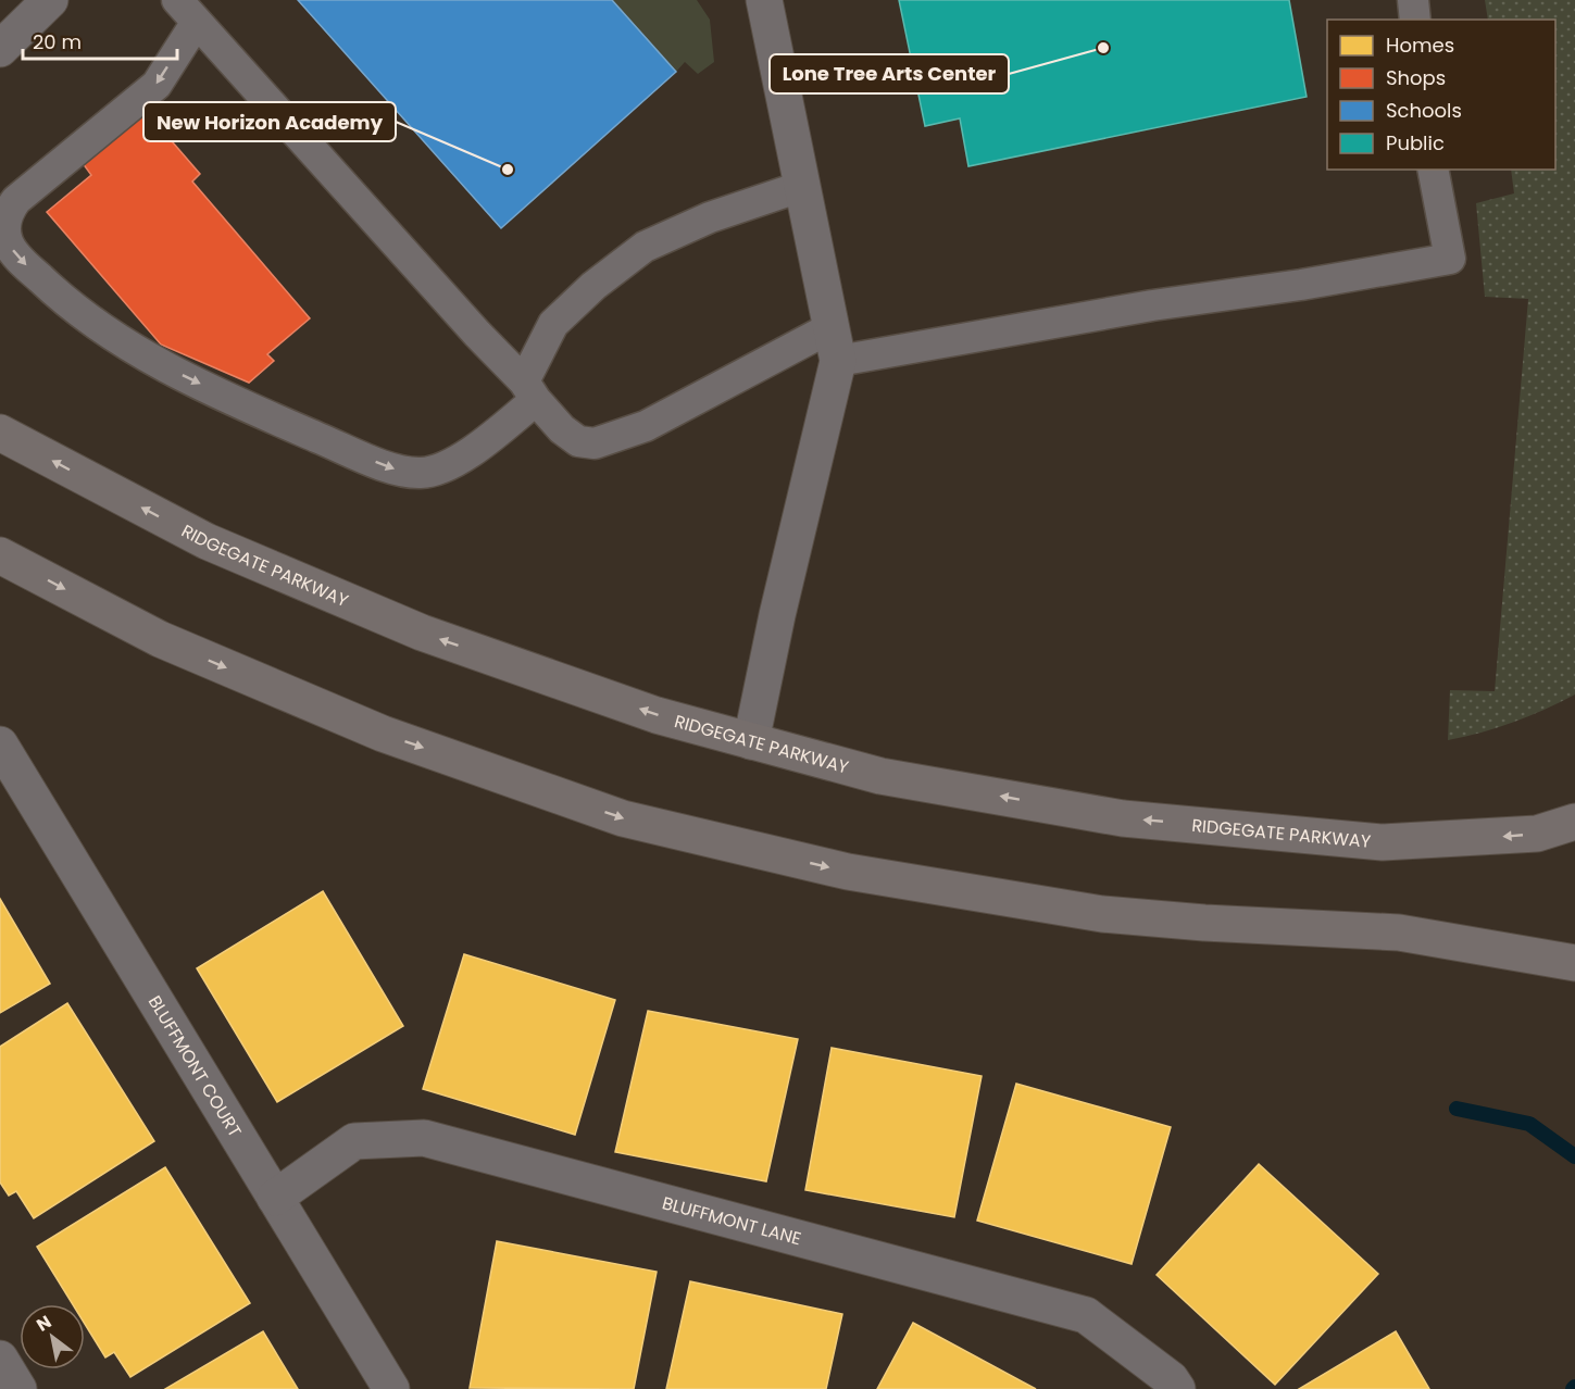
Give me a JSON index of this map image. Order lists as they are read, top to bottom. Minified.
{"streets":{"main road":["RIDGEGATE PARKWAY"],"street":["BLUFFMONT COURT","BLUFFMONT LANE"]},"crossings":[["BLUFFMONT COURT","BLUFFMONT LANE"]],"places":["Lone Tree Arts Center","New Horizon Academy"],"legend":["Homes","Shops","Schools","Public"],"scale_bar":"20 m","north":"top left"}
